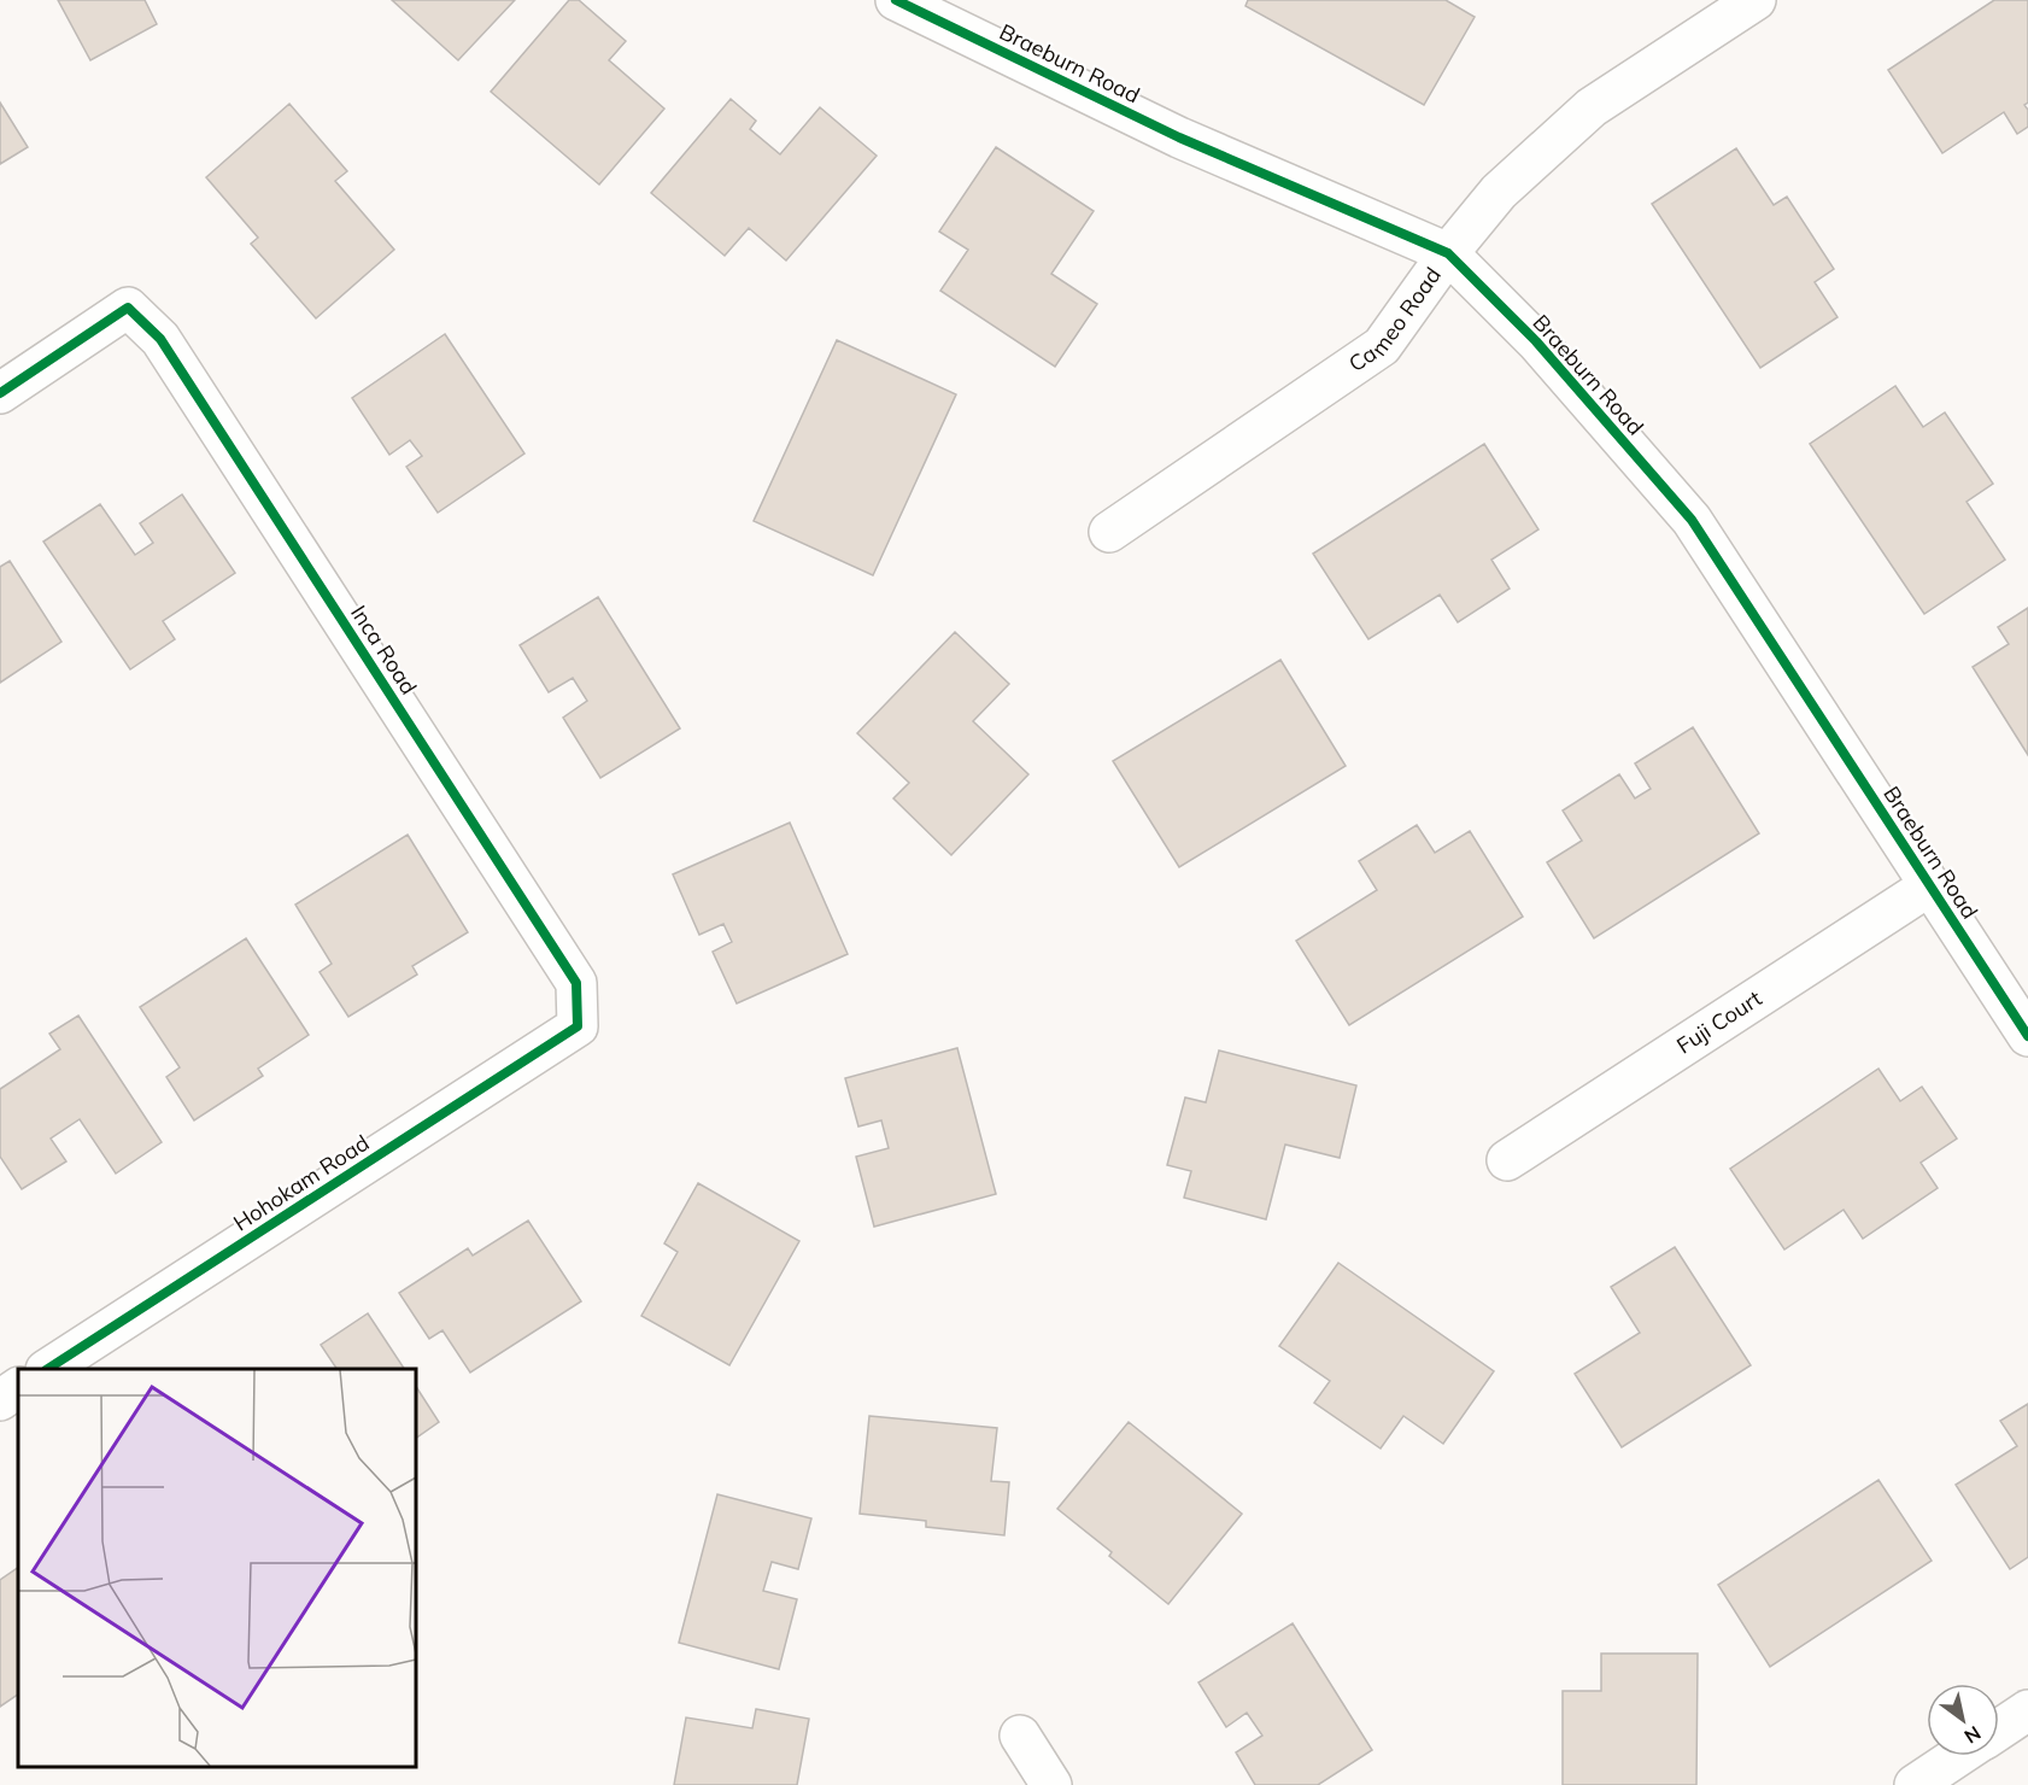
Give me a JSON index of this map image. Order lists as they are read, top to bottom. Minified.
{"streets":{"street":["Braeburn Road","Cameo Road","Inca Road","Fuji Court","Hohokam Road"]},"crossings":[["Braeburn Road","Cameo Road"],["Braeburn Road","Fuji Court"],["Inca Road","Hohokam Road"]],"north":"bottom right"}
